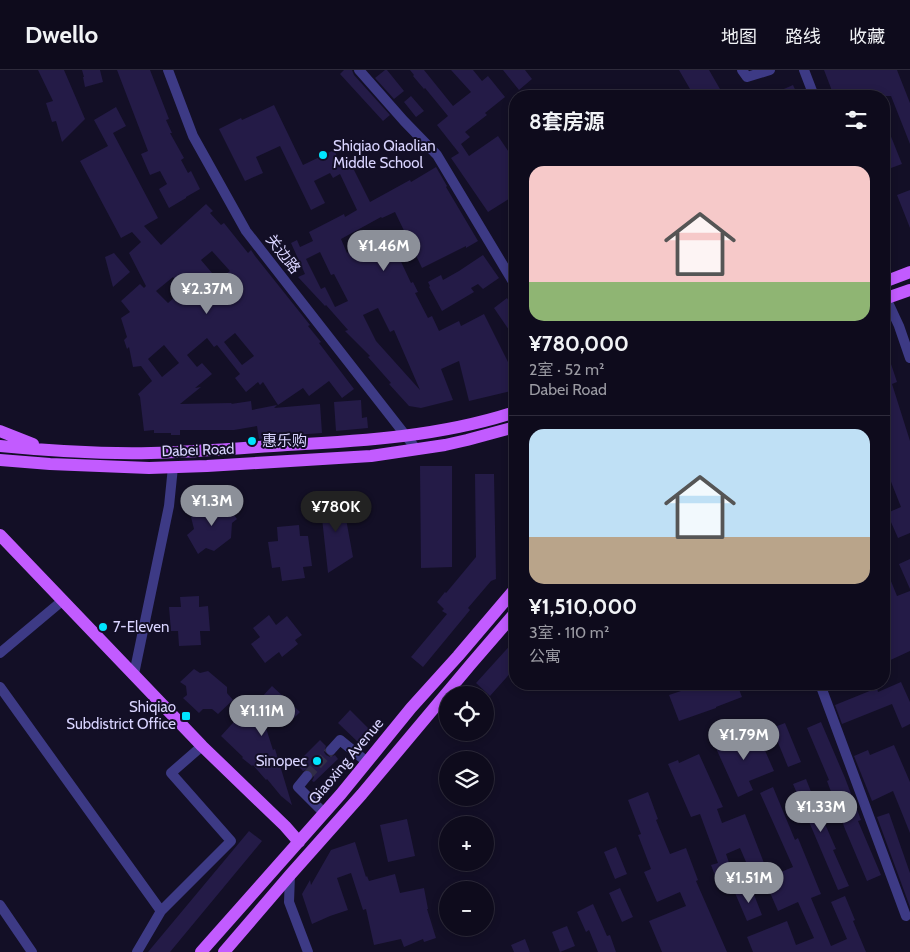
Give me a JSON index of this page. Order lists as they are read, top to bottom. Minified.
{"streets":{"main road":["Dabei Road","Qiaoxing Avenue"],"street":["关边路"]},"crossings":[["关边路","Dabei Road"]],"places":{"other":["Shiqiao Qiaolian Middle School","惠乐购","7-Eleven","Sinopec"],"transit":["Shiqiao Subdistrict Office"]},"page":{"header":"Dwello","nav":["地图","路线","收藏"],"heading":"8套房源","list":[{"name":"¥780,000","note":"2室 · 52 m² · Dabei Road"},{"name":"¥1,510,000","note":"3室 · 110 m² · 公寓"}],"price":["¥1.46M","¥2.37M","¥1.3M","¥780K","¥1.11M","¥1.79M","¥1.33M","¥1.51M"],"map_buttons":["+","−"]}}
